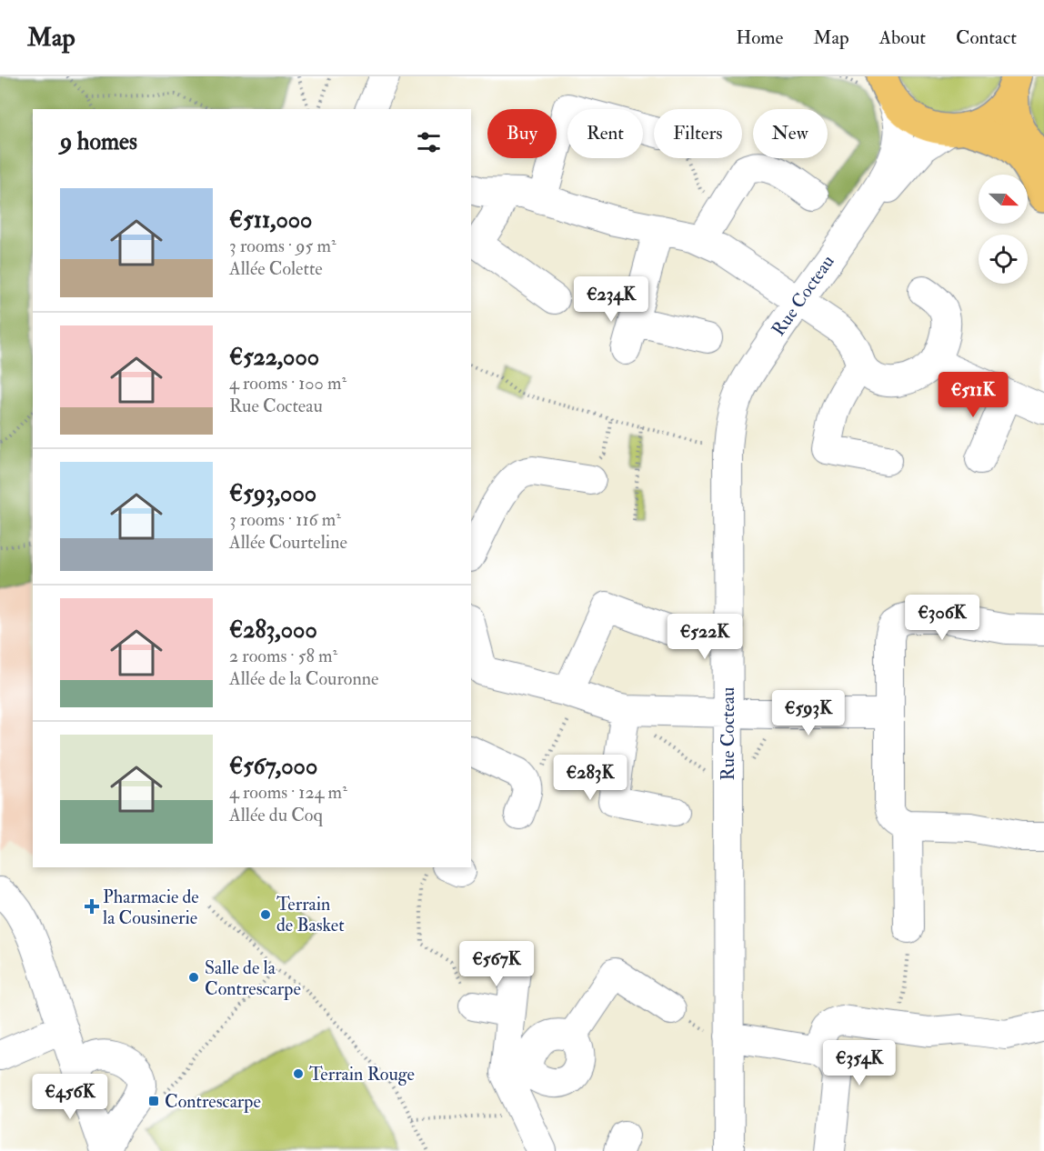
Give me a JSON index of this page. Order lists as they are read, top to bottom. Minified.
{"streets":{"street":["Rue Cocteau"]},"places":{"health":["Pharmacie de la Cousinerie"],"other":["Terrain de Basket","Salle de la Contrescarpe","Terrain Rouge"],"transit":["Contrescarpe"]},"north":"right","page":{"header":"Map","nav":["Home","Map","About","Contact"],"chip":["Buy","Rent","Filters","New"],"heading":"9 homes","list":[{"name":"€511,000","note":"3 rooms · 95 m² · Allée Colette"},{"name":"€522,000","note":"4 rooms · 100 m² · Rue Cocteau"},{"name":"€593,000","note":"3 rooms · 116 m² · Allée Courteline"},{"name":"€283,000","note":"2 rooms · 58 m² · Allée de la Couronne"},{"name":"€567,000","note":"4 rooms · 124 m² · Allée du Coq"}],"price":["€234K","€511K","€306K","€522K","€593K","€283K","€567K","€354K","€456K"]}}
